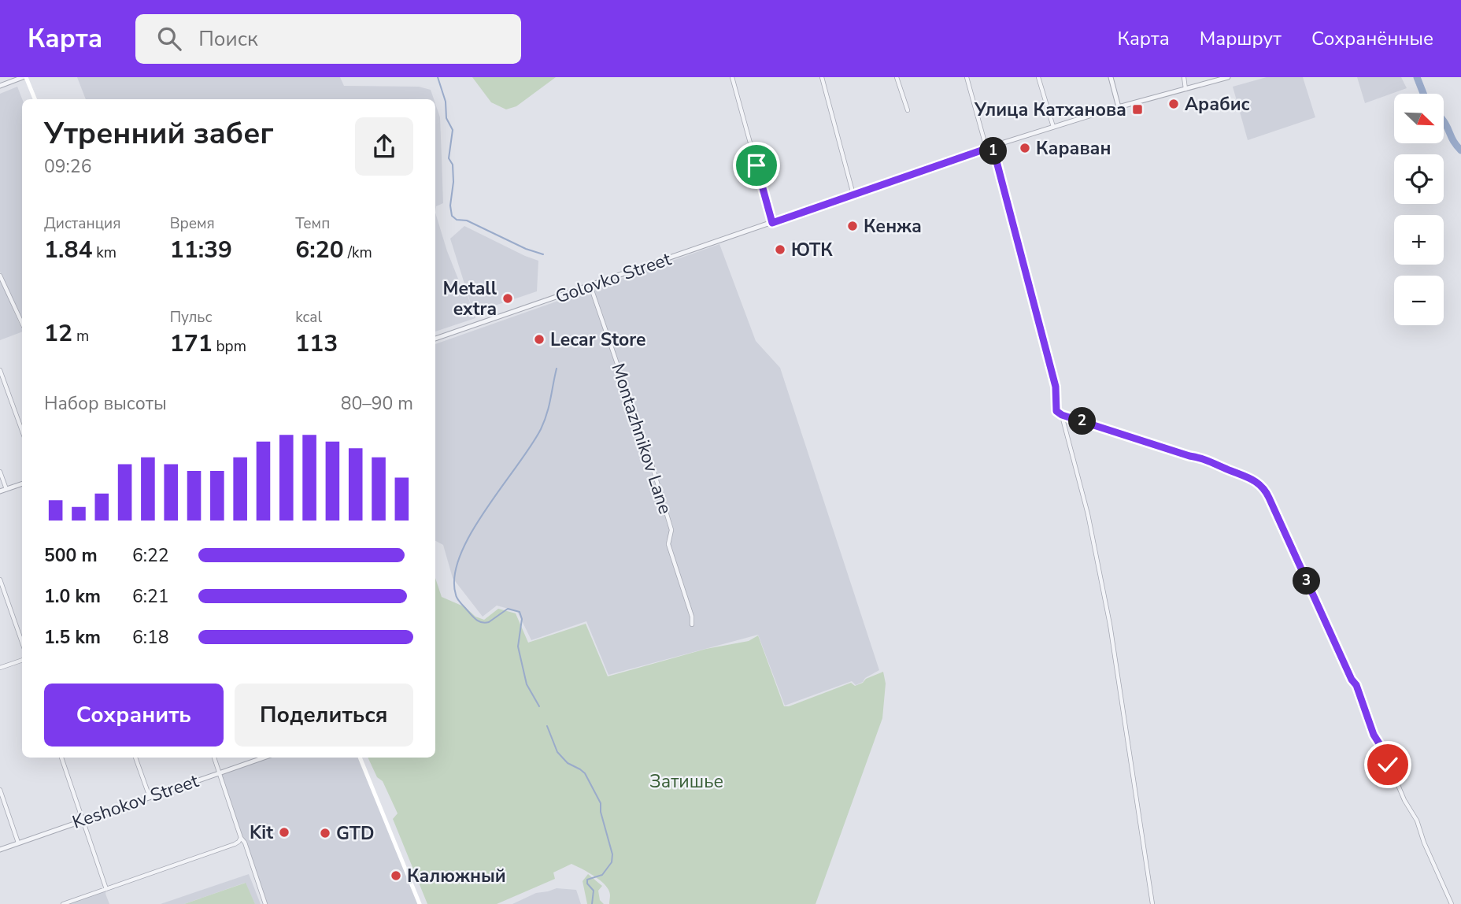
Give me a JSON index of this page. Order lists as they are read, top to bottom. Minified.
{"streets":{"street":["Golovko Street","Montazhnikov Lane","Keshokov Street"]},"crossings":[["Golovko Street","Montazhnikov Lane"]],"parks":["Затишье"],"places":{"other":["Арабис","Караван","Кенжа","ЮТК","Metall extra","Lecar Store","Kit","GTD","Калюжный"],"transit":["Улица Катханова"]},"north":"bottom right","page":{"header":"Карта","search":"Поиск","nav":["Карта","Маршрут","Сохранённые"],"map_buttons":["+","−"],"heading":["Утренний забег","09:26"],"pins":["1","2","3"],"stats":[["Дистанция","1.84 km"],["Время","11:39"],["Темп","6:20 /km"],["12 m"],["Пульс","171 bpm"],["kcal","113"]],"chart":["Набор высоты","80–90 m"],"list":[{"name":"500 m","note":"6:22"},{"name":"1.0 km","note":"6:21"},{"name":"1.5 km","note":"6:18"}],"buttons":["Сохранить","Поделиться"]}}
